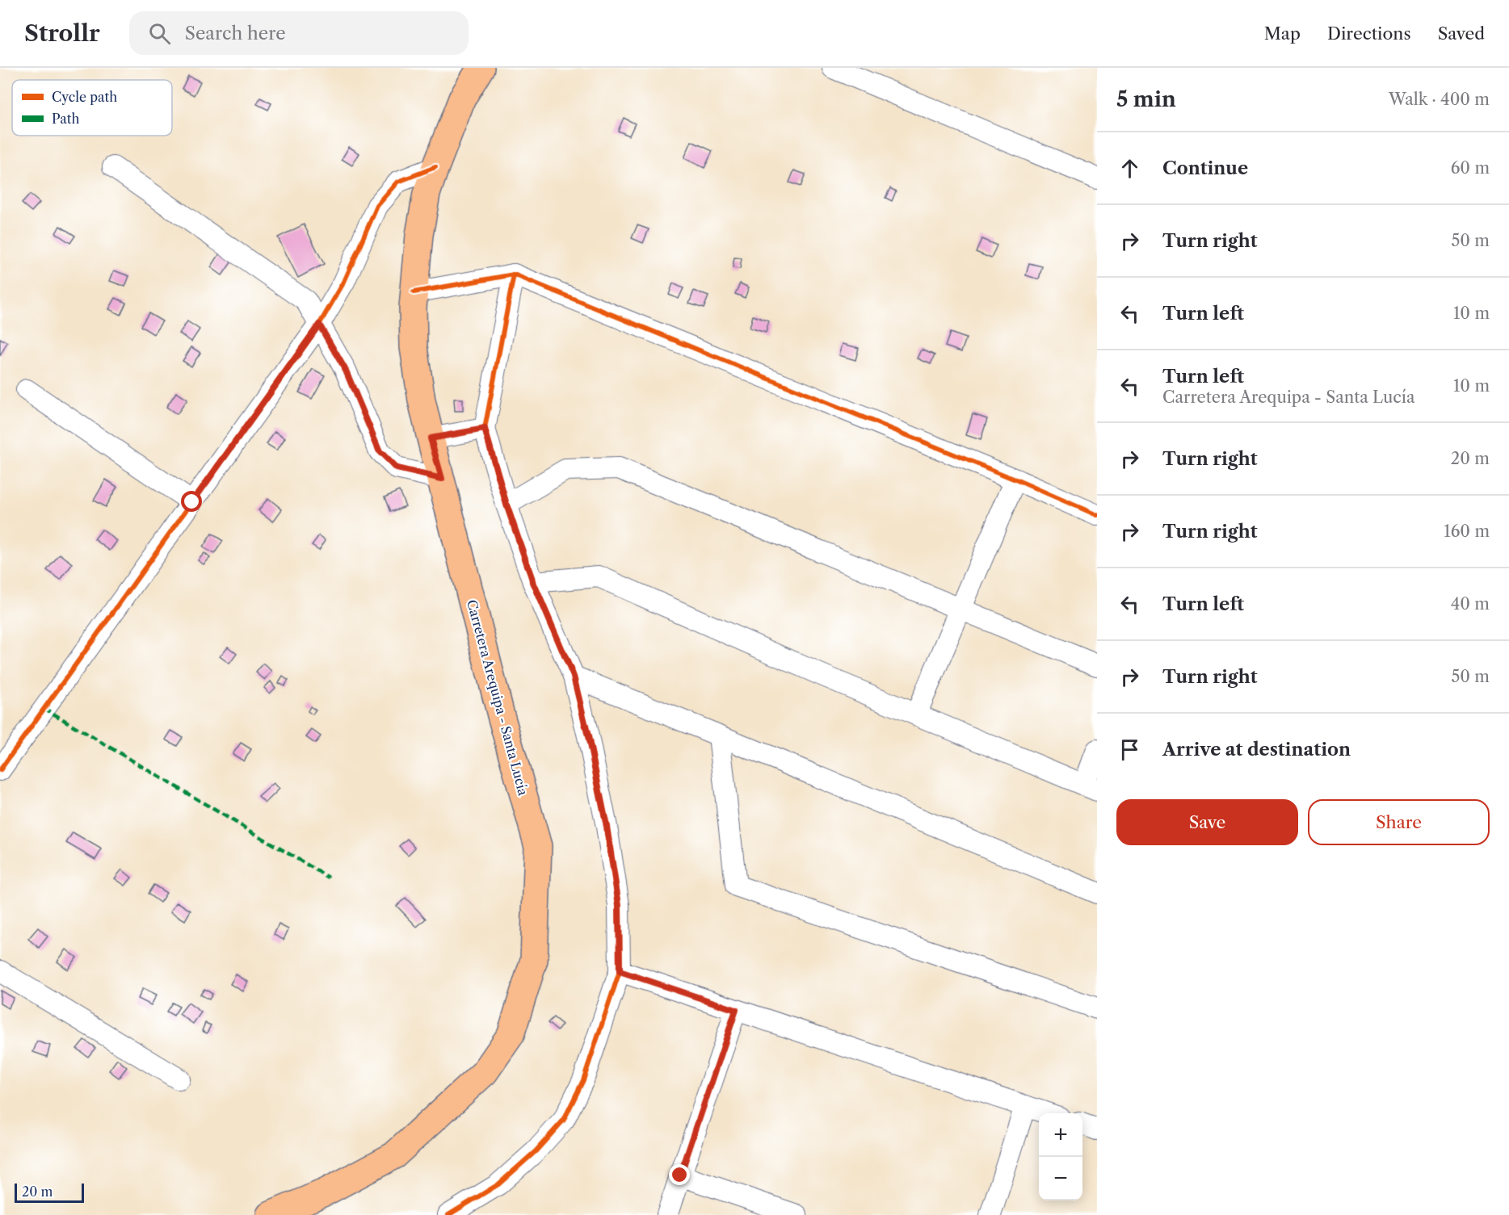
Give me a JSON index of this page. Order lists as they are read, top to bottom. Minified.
{"streets":{"main road":["Carretera Arequipa - Santa Lucía"]},"legend":["Cycle path","Path"],"scale_bar":"20 m","page":{"header":"Strollr","search":"Search here","nav":["Map","Directions","Saved"],"heading":["5 min","Walk · 400 m"],"list":[["Continue","60 m"],["Turn right","50 m"],["Turn left","10 m"],["Turn left","Carretera Arequipa - Santa Lucía","10 m"],["Turn right","20 m"],["Turn right","160 m"],["Turn left","40 m"],["Turn right","50 m"],"Arrive at destination"],"buttons":["Save","Share"],"map_buttons":["+","−"],"scale":"20 m"}}
